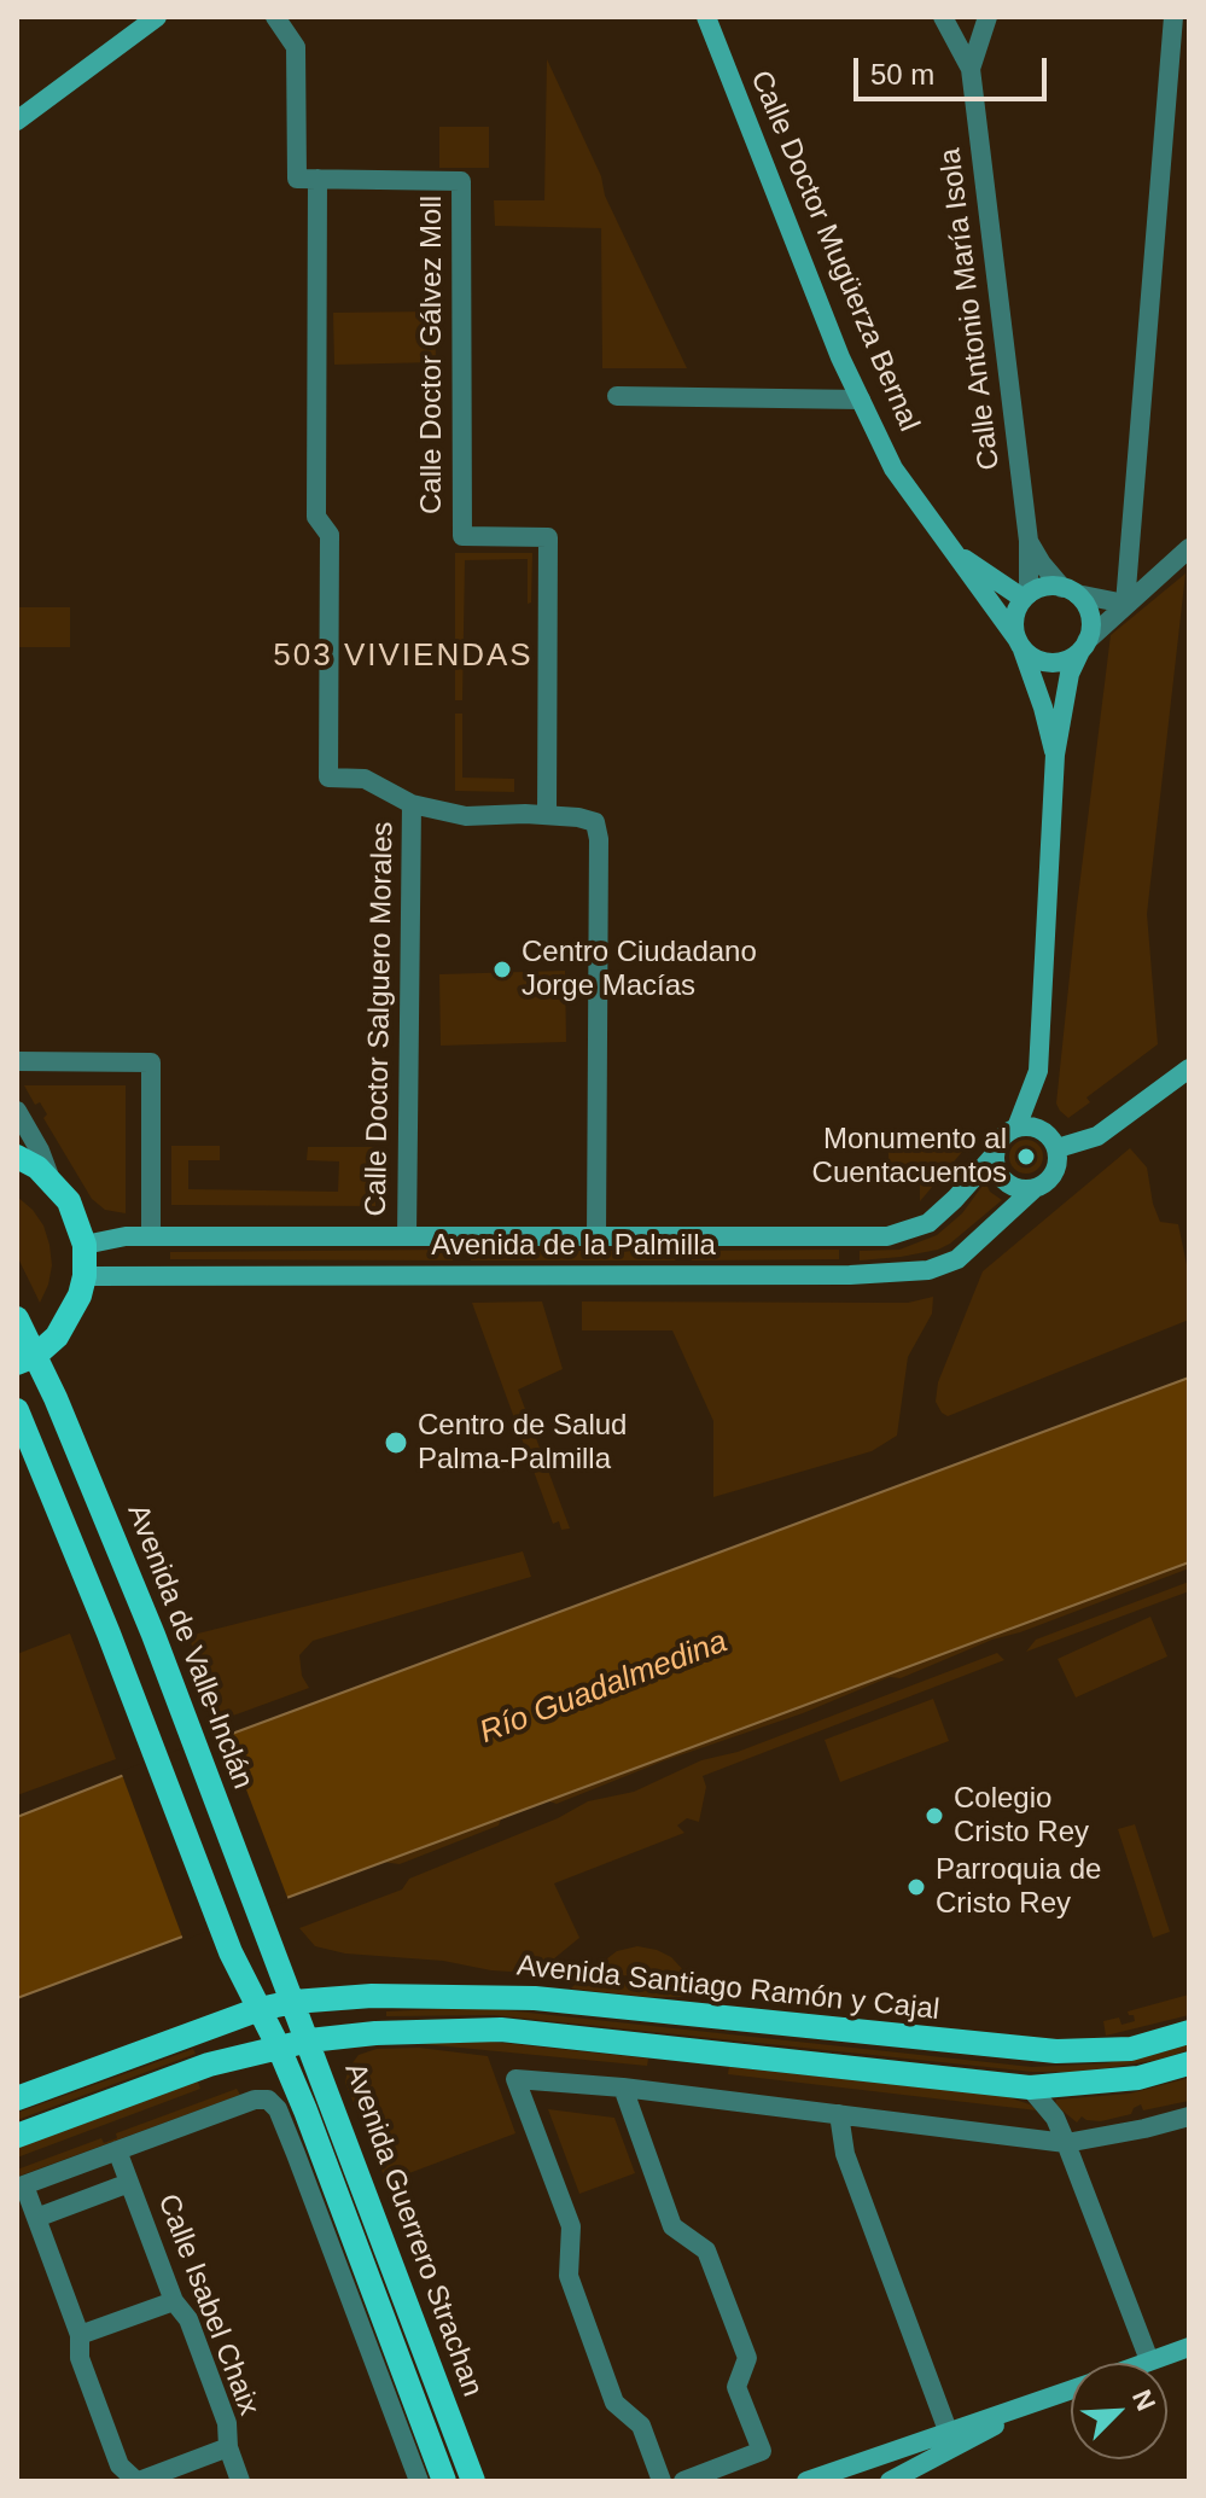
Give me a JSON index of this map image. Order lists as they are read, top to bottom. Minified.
{"streets":{"main road":["Calle Doctor Mugüerza Bernal","Avenida de la Palmilla","Avenida de Valle-Inclán","Avenida Santiago Ramón y Cajal","Avenida Guerrero Strachan"],"street":["Calle Antonio María Isola","Calle Doctor Gálvez Moll","Calle Doctor Salguero Morales","Calle Isabel Chaix"]},"crossings":[["Calle Doctor Mugüerza Bernal","Calle Antonio María Isola"],["Calle Doctor Mugüerza Bernal","Avenida de la Palmilla"],["Calle Doctor Salguero Morales","Avenida de la Palmilla"],["Avenida de Valle-Inclán","Avenida Santiago Ramón y Cajal"],["Avenida de Valle-Inclán","Avenida Guerrero Strachan"],["Avenida Santiago Ramón y Cajal","Avenida Guerrero Strachan"]],"districts":["503 VIVIENDAS"],"water":["Río Guadalmedina"],"places":["Centro Ciudadano Jorge Macías","Monumento al Cuentacuentos","Centro de Salud Palma-Palmilla","Colegio Cristo Rey","Parroquia de Cristo Rey"],"scale_bar":"50 m","north":"top right"}
